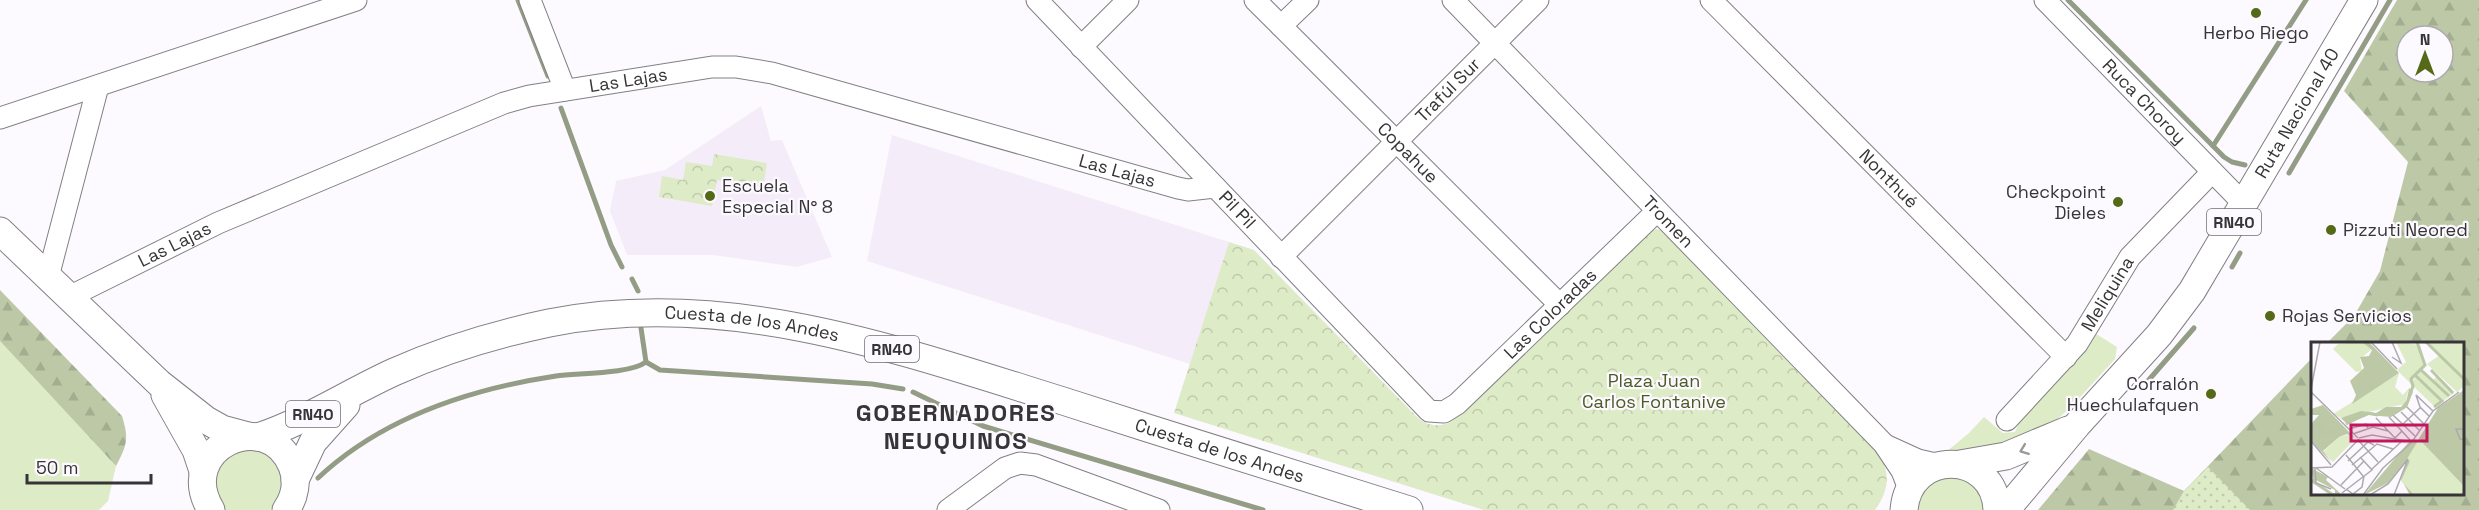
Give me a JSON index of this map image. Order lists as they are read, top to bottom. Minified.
{"streets":{"main road":["Ruta Nacional 40","RN40","Cuesta de los Andes"],"street":["Las Lajas","Trafúl Sur","Ruca Choroy","Copahue","Nonthué","Pil Pil","Tromen","Meliquina","Las Coloradas"]},"crossings":[["Las Lajas","Pil Pil"],["Trafúl Sur","Copahue"],["Trafúl Sur","Pil Pil"],["Trafúl Sur","Tromen"],["Ruca Choroy","Ruta Nacional 40"],["Ruca Choroy","Meliquina"],["Ruta Nacional 40","Tromen"],["Ruta Nacional 40","RN40"],["Copahue","Las Coloradas"],["Nonthué","Meliquina"],["Pil Pil","Las Coloradas"],["Tromen","RN40"],["Tromen","Las Coloradas"],["RN40","Cuesta de los Andes"]],"districts":["GOBERNADORES NEUQUINOS"],"parks":["Plaza Juan Carlos Fontanive"],"places":["Herbo Riego","Escuela Especial N° 8","Checkpoint Dieles","Pizzuti Neored","Rojas Servicios","Corralón Huechulafquen"],"scale_bar":"50 m","north":"top"}
